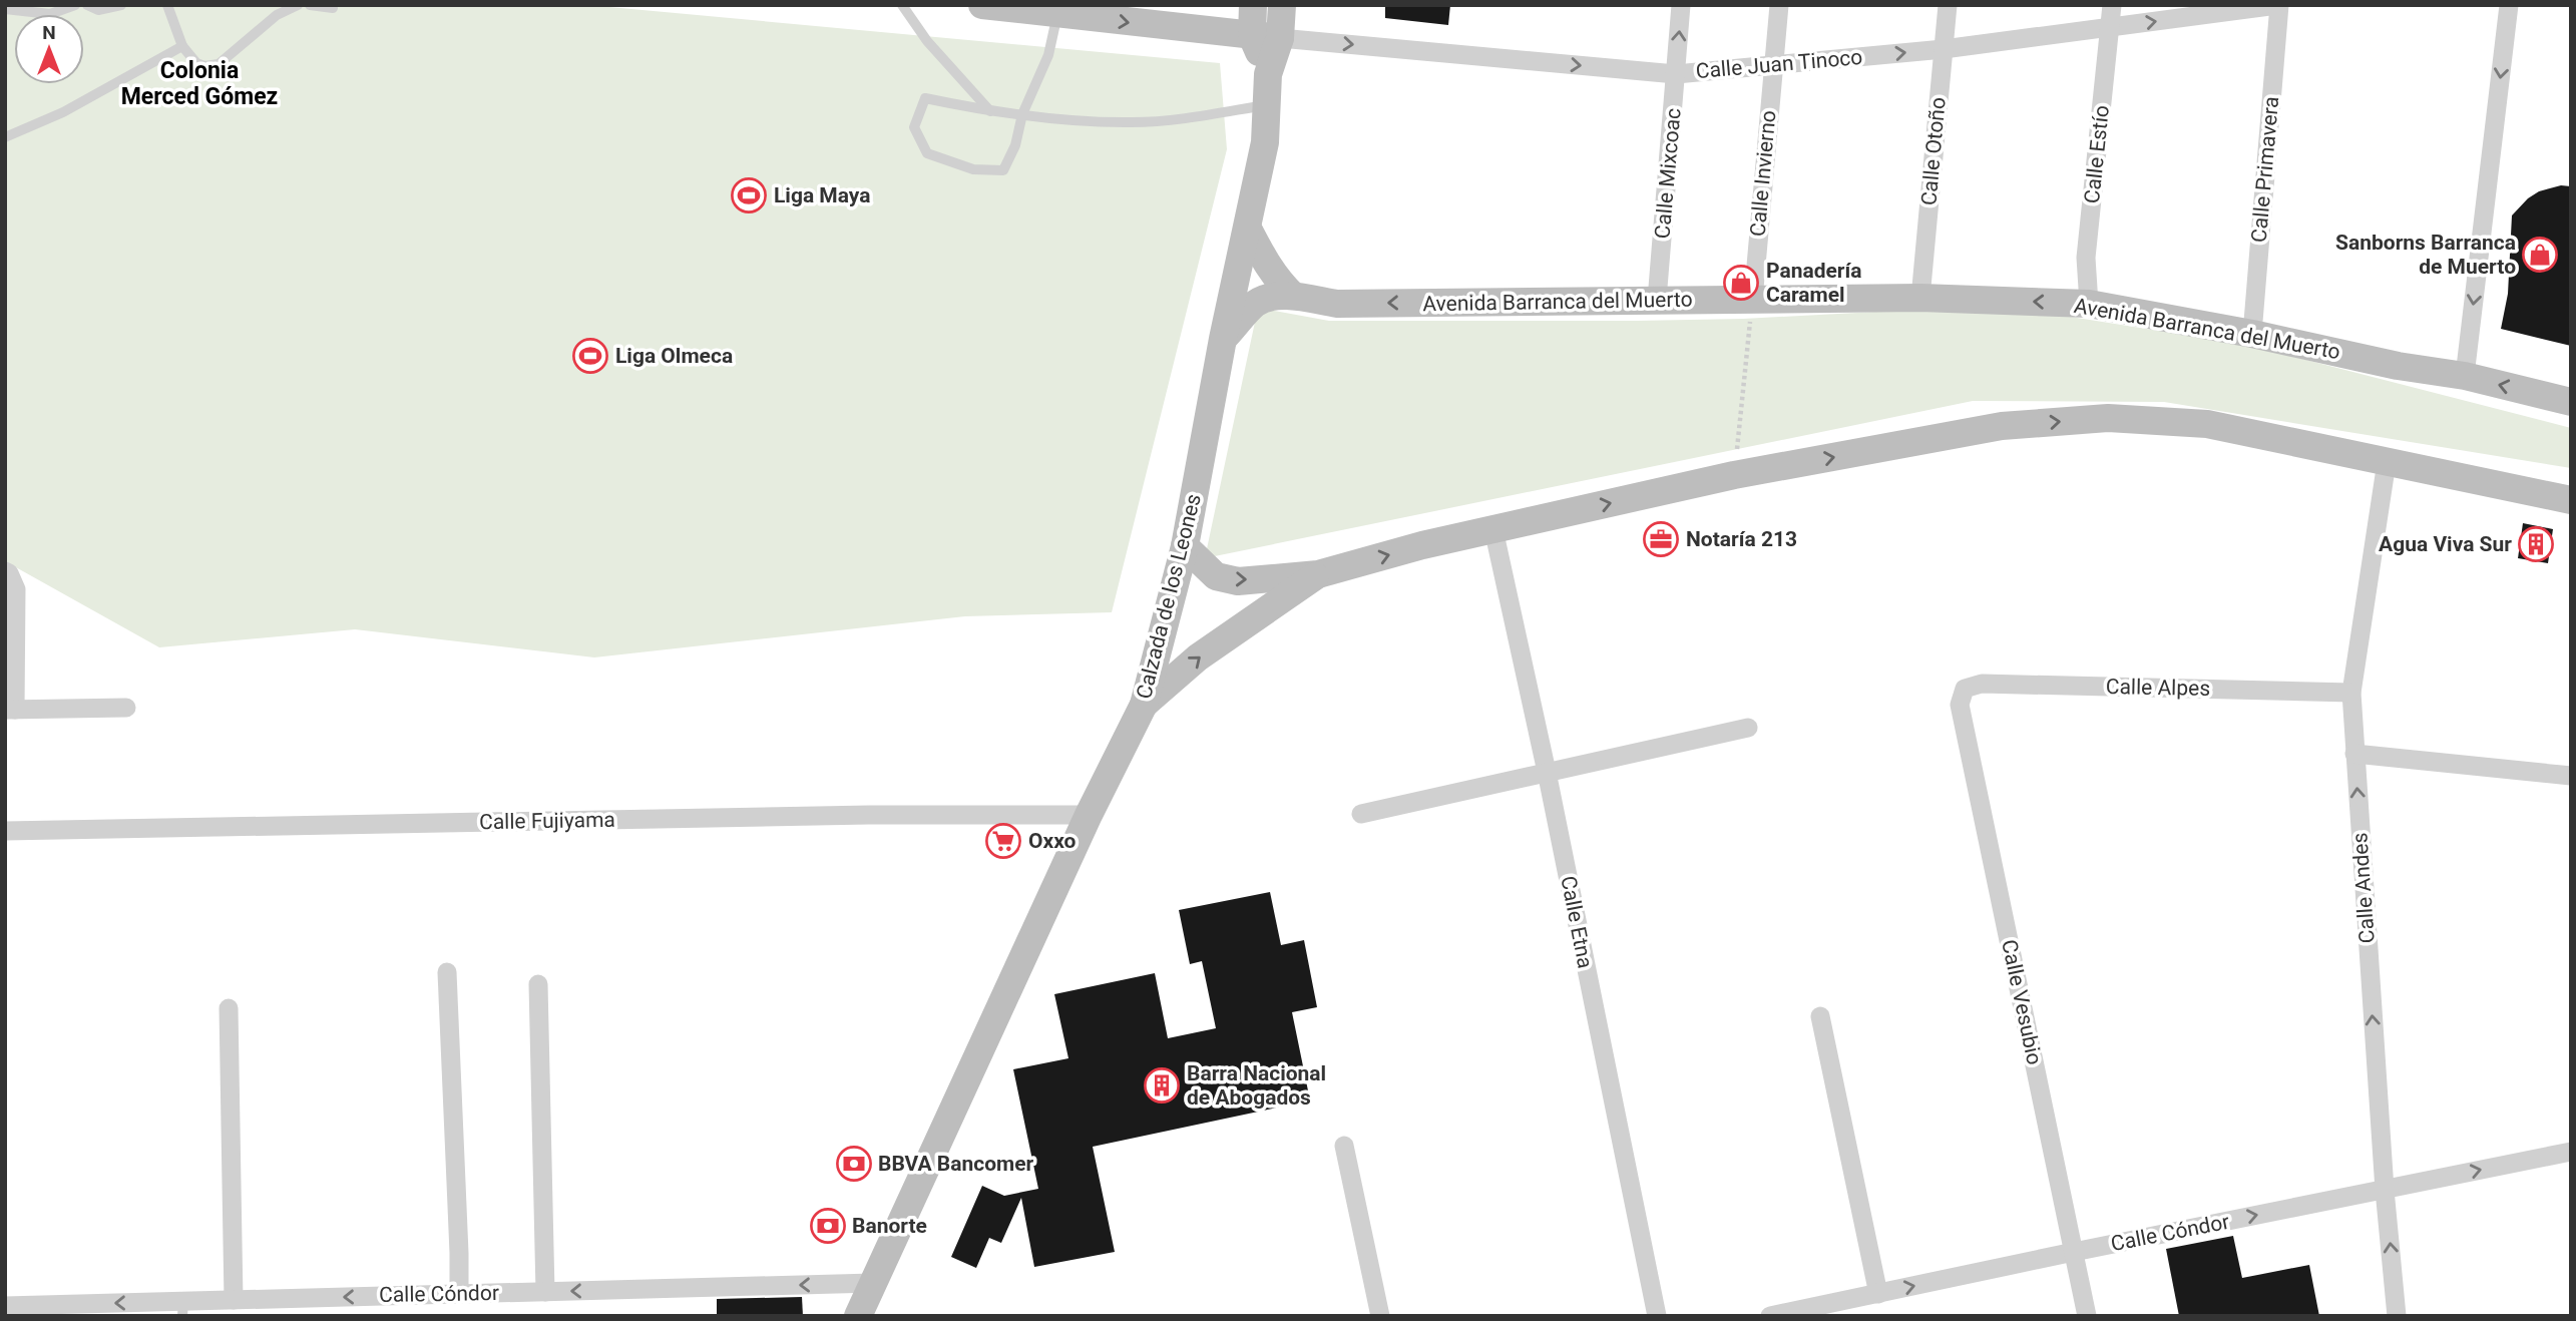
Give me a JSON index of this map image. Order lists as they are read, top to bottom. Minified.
{"streets":{"main road":["Avenida Barranca del Muerto","Calzada de los Leones"],"street":["Calle Juan Tinoco","Calle Otoño","Calle Estío","Calle Primavera","Calle Mixcoac","Calle Invierno","Calle Alpes","Calle Fujiyama","Calle Andes","Calle Etna","Calle Vesubio","Calle Cóndor"]},"crossings":[["Calle Juan Tinoco","Calle Otoño"],["Calle Juan Tinoco","Calle Estío"],["Calle Juan Tinoco","Calle Primavera"],["Calle Juan Tinoco","Calle Mixcoac"],["Calle Juan Tinoco","Calle Invierno"],["Calle Otoño","Avenida Barranca del Muerto"],["Calle Estío","Avenida Barranca del Muerto"],["Calle Primavera","Avenida Barranca del Muerto"],["Calle Mixcoac","Avenida Barranca del Muerto"],["Calle Invierno","Avenida Barranca del Muerto"],["Avenida Barranca del Muerto","Calzada de los Leones"],["Calzada de los Leones","Calle Fujiyama"],["Calzada de los Leones","Calle Cóndor"],["Calle Alpes","Calle Andes"],["Calle Alpes","Calle Vesubio"],["Calle Andes","Calle Cóndor"],["Calle Vesubio","Calle Cóndor"]],"one_way":["Calle Juan Tinoco","Calle Andes"],"districts":["Colonia Merced Gómez"],"places":{"sports":["Liga Maya","Liga Olmeca"],"shop":["Sanborns Barranca de Muerto","Panadería Caramel"],"office":["Notaría 213"],"building":["Agua Viva Sur","Barra Nacional de Abogados"],"supermarket":["Oxxo"],"bank":["BBVA Bancomer","Banorte"]},"north":"top"}
